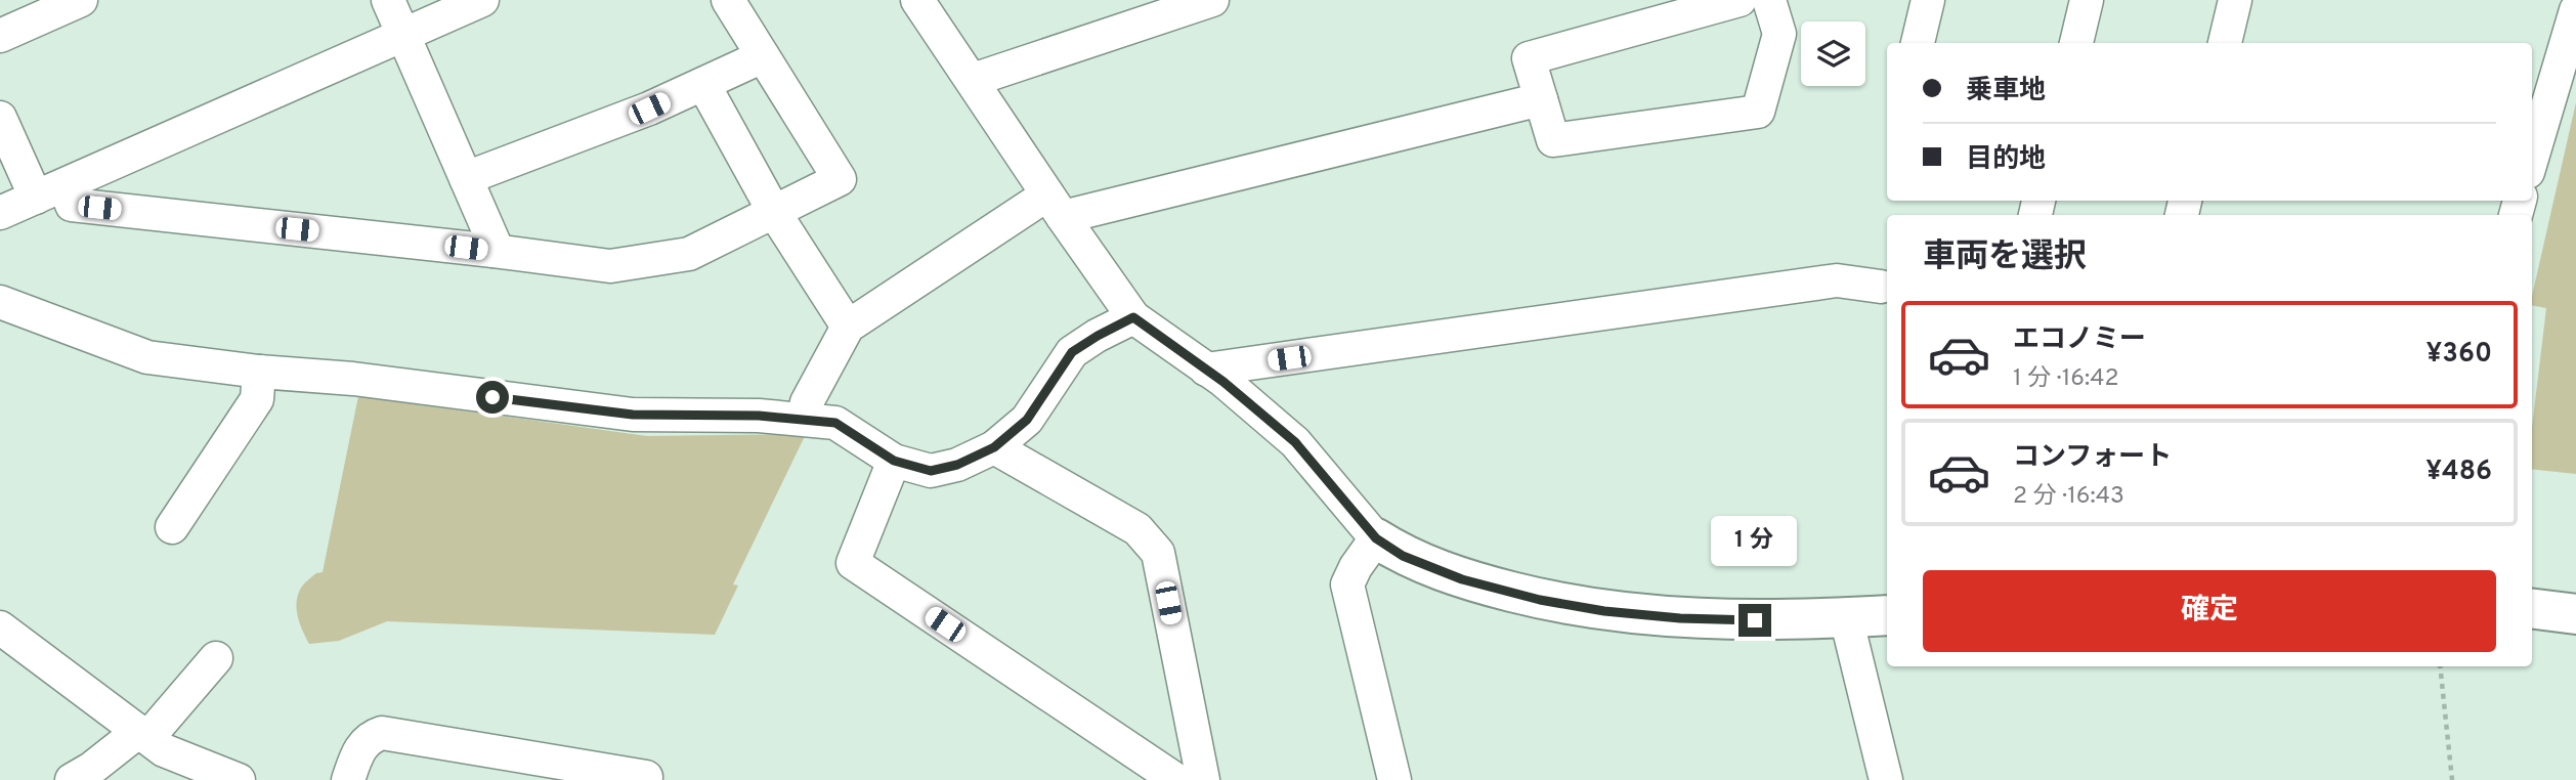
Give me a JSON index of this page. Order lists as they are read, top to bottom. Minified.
{"page":{"banner":["乗車地","目的地"],"heading":"車両を選択","list":[{"name":"エコノミー","note":"1 分 · 16:42","value":"¥360"},{"name":"コンフォート","note":"2 分 · 16:43","value":"¥486"}],"bubble":"1 分","buttons":"確定"}}
